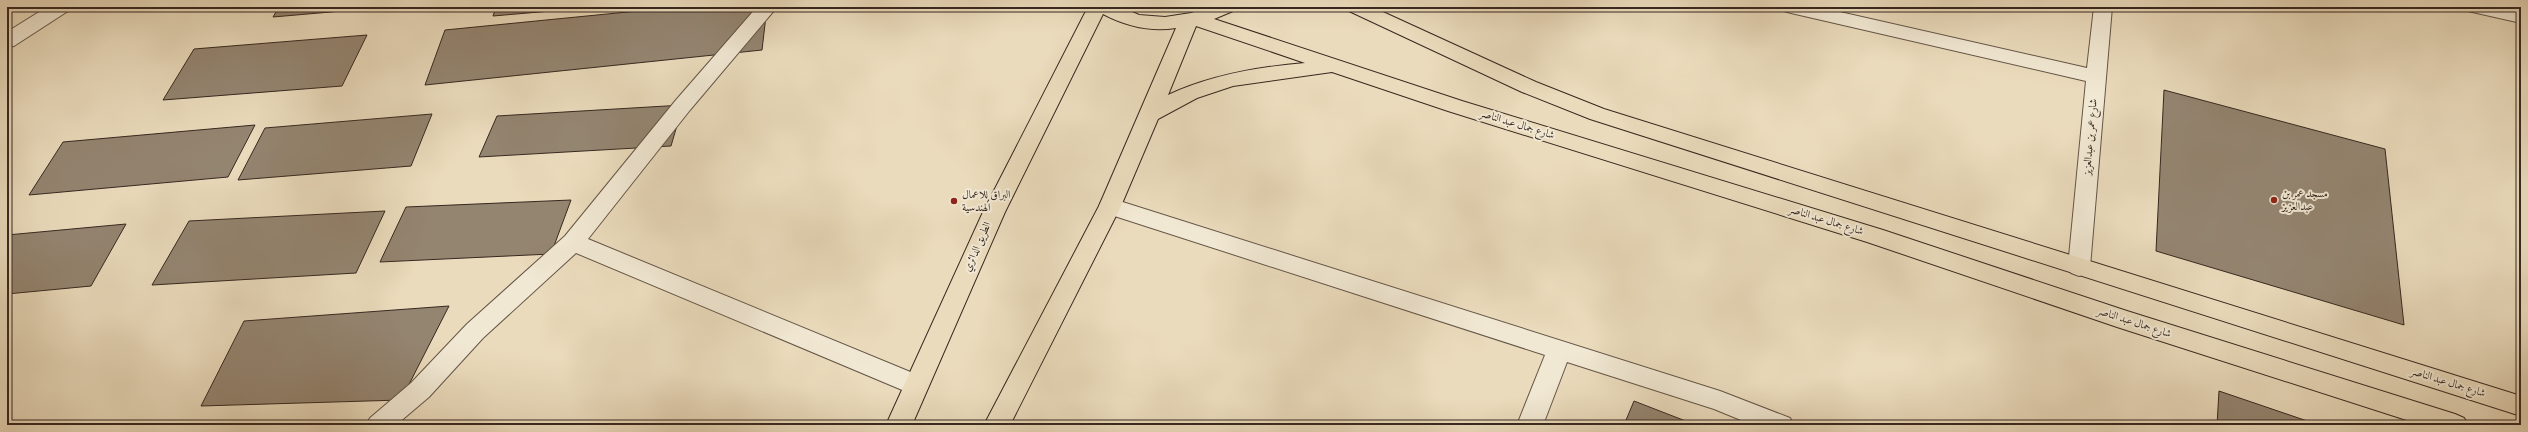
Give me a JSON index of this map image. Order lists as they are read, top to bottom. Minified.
{"streets":{"main road":["شارع جمال عبد الناصر","الطريق الدائري"],"street":["شارع عمر بن عبدالعزيز"]},"crossings":[["شارع جمال عبد الناصر","شارع عمر بن عبدالعزيز"]],"places":["مسجد عمر بن عبدالعزيز","البراق للاعمال الهندسية"]}
